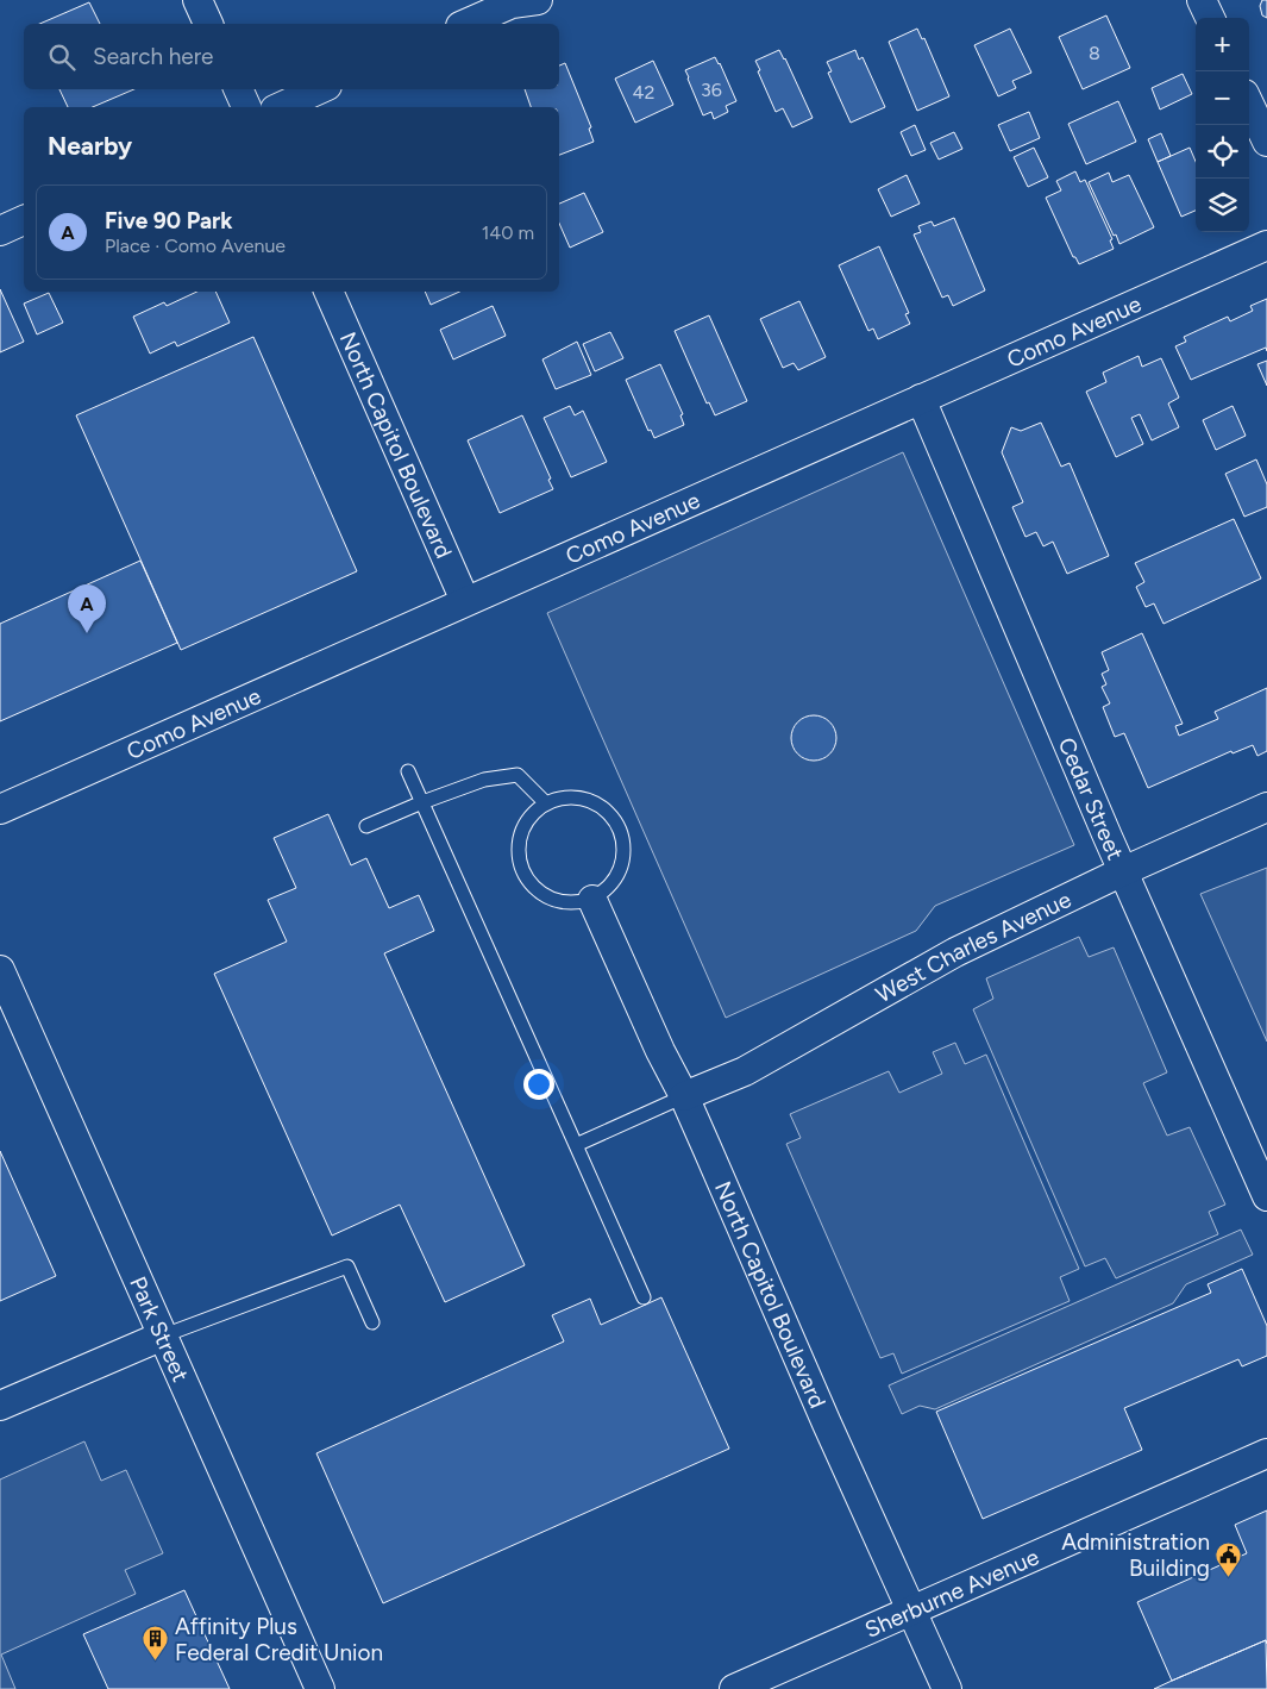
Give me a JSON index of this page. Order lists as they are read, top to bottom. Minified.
{"streets":{"street":["Como Avenue","North Capitol Boulevard","Cedar Street","West Charles Avenue","Park Street","Sherburne Avenue"]},"crossings":[["Como Avenue","North Capitol Boulevard"],["Como Avenue","Cedar Street"],["North Capitol Boulevard","West Charles Avenue"],["North Capitol Boulevard","Sherburne Avenue"],["Cedar Street","West Charles Avenue"]],"places":{"public building":["Administration Building"],"building":["Affinity Plus Federal Credit Union"]},"house_numbers":["8","36","42"],"page":{"map_buttons":["+","−"],"search":"Search here","heading":"Nearby","list":[{"mark":"A","name":"Five 90 Park","note":"Place · Como Avenue","value":"140 m"}],"pins":"A"}}
